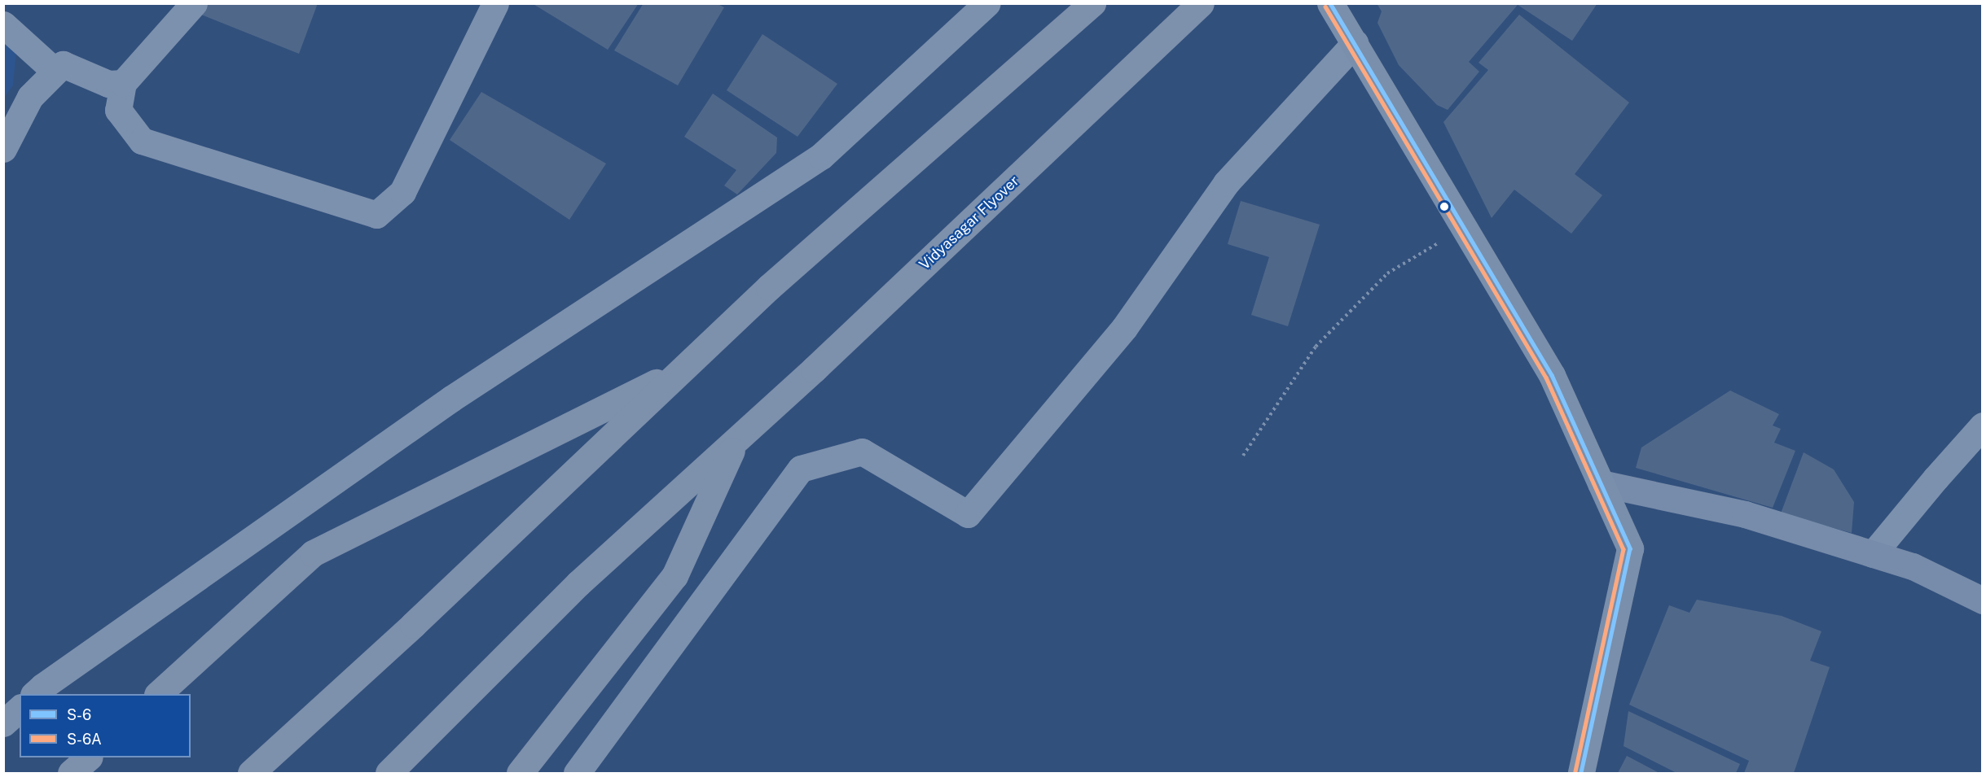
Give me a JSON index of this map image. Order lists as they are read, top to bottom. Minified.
{"streets":{"highway":["Vidyasagar Flyover"]},"lines":["transit line S-6","transit line S-6A"],"legend":["S-6","S-6A"]}
